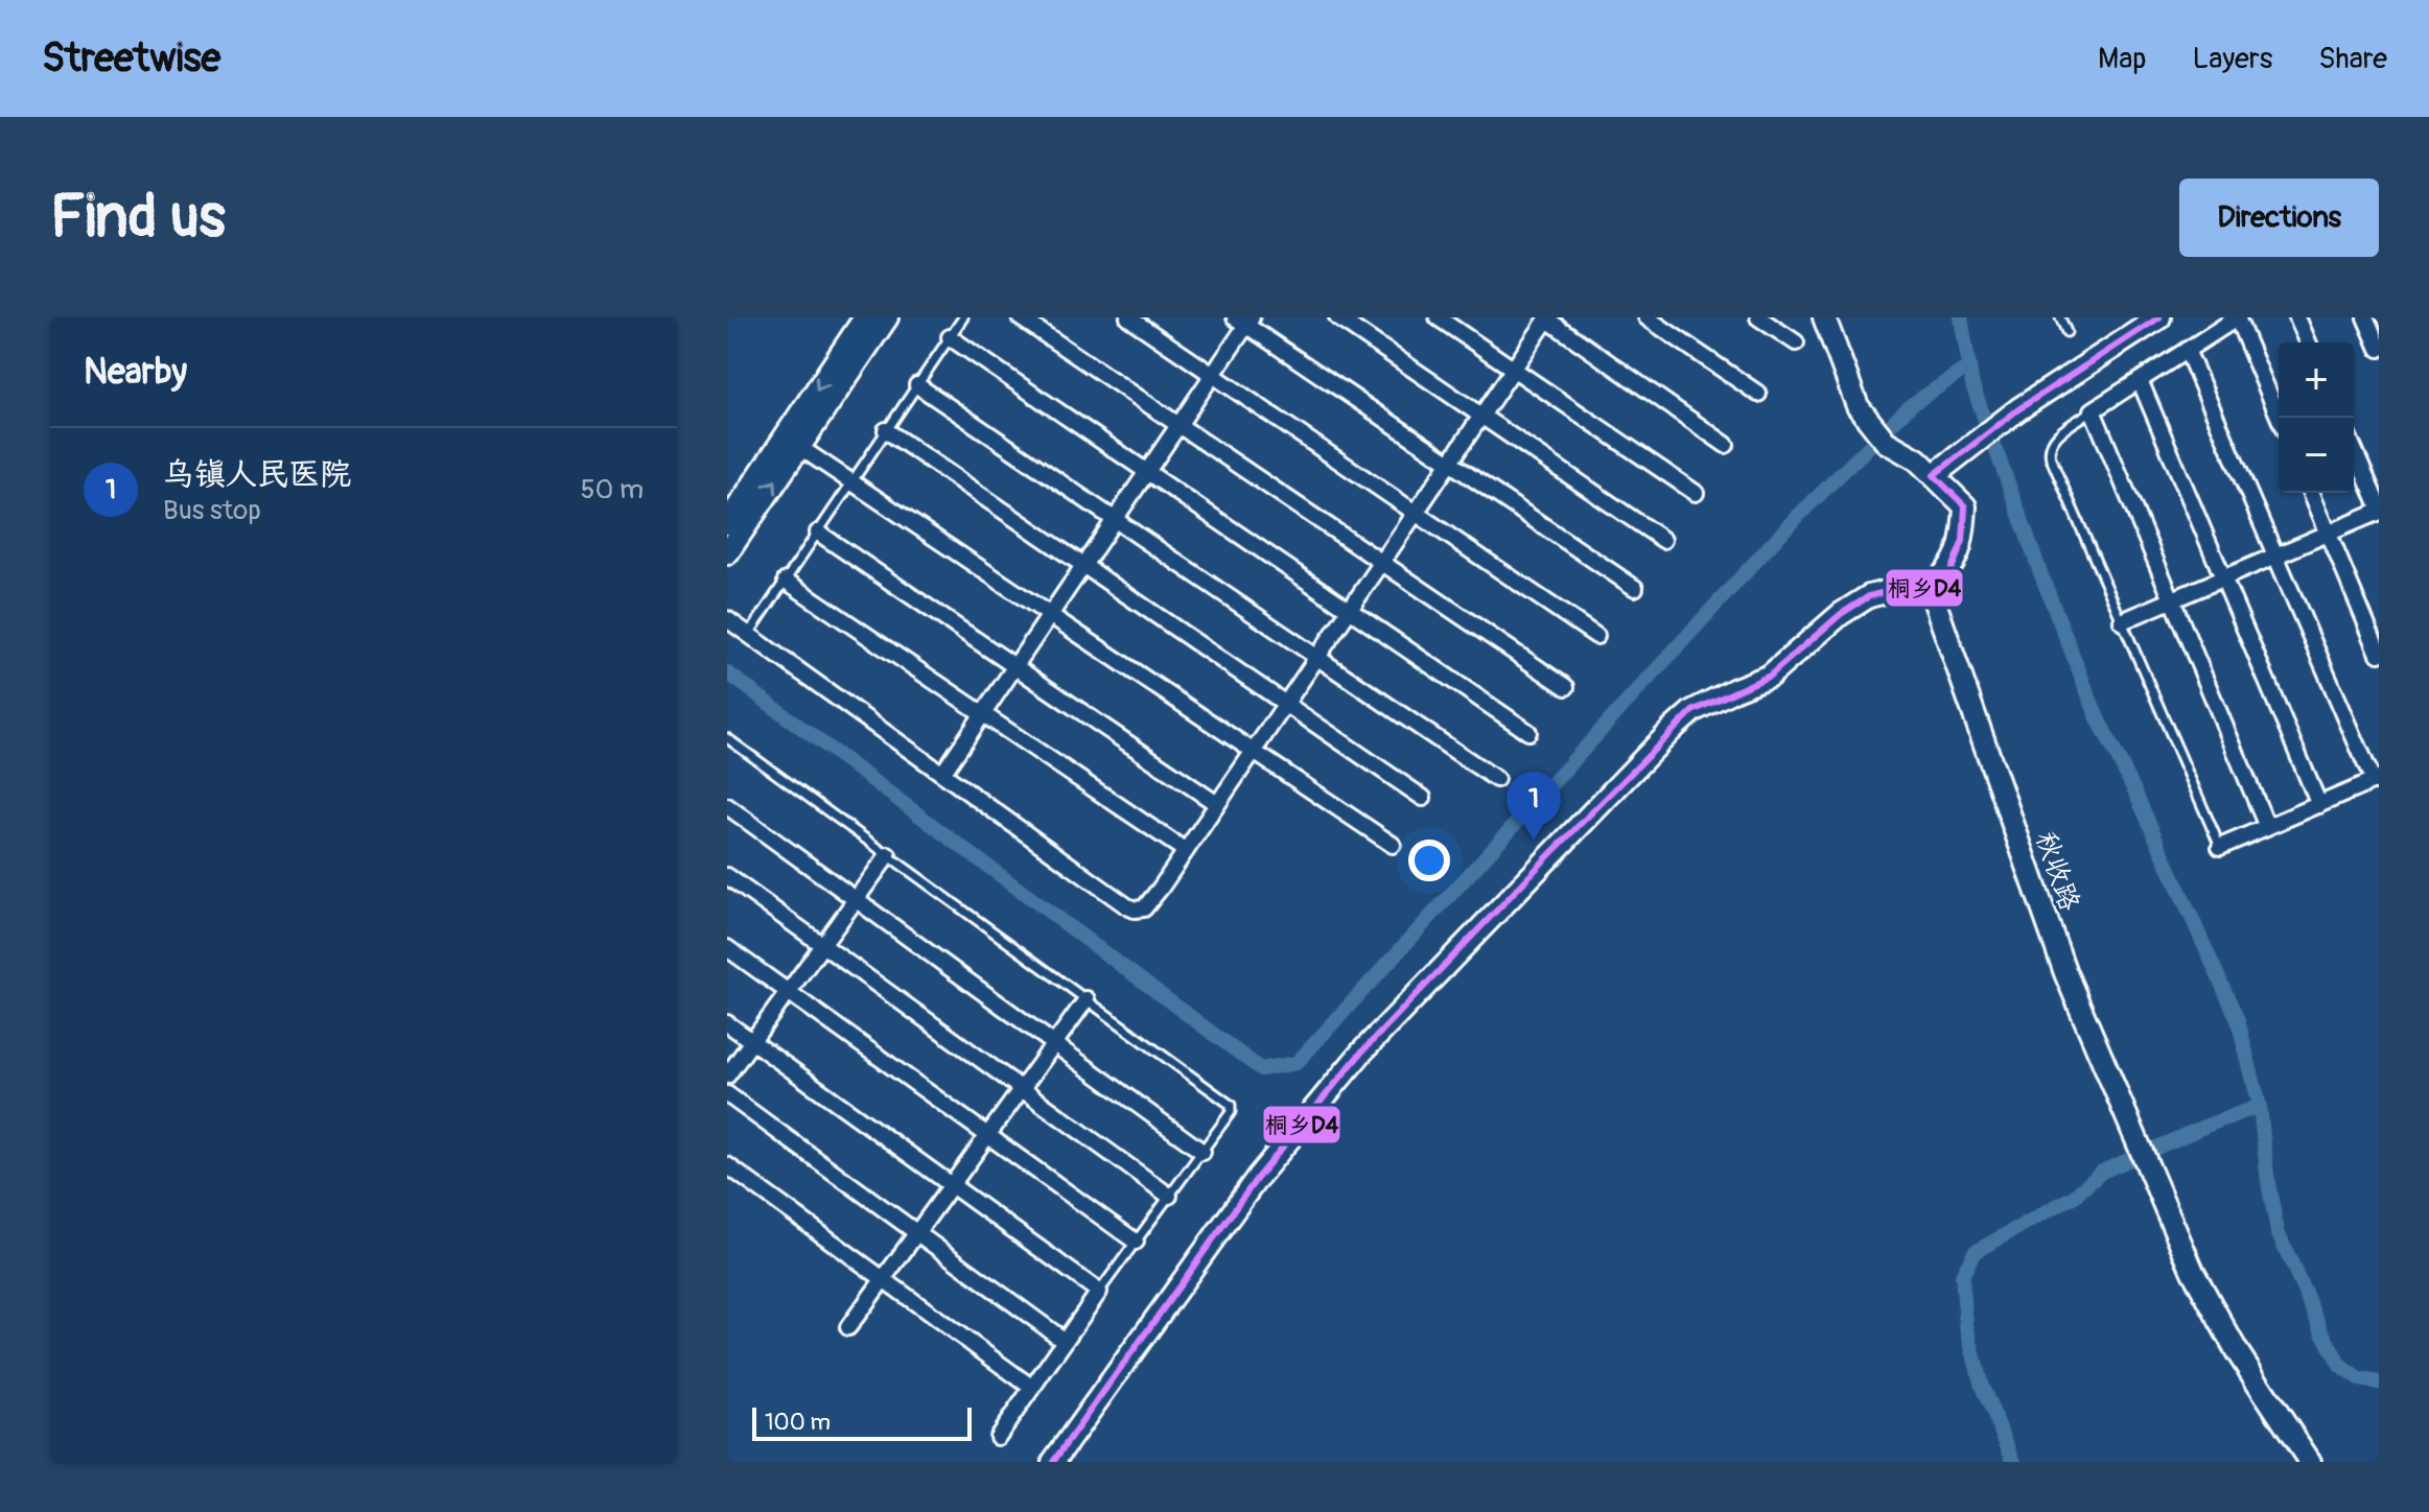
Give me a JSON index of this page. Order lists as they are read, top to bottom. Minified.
{"streets":{"street":["秋收路"]},"lines":["transit line 桐乡D4"],"scale_bar":"100 m","page":{"header":"Streetwise","nav":["Map","Layers","Share"],"buttons":"Directions","title":"Find us","heading":"Nearby","map_buttons":["+","−"],"list":[{"mark":"1","name":"乌镇人民医院","note":"Bus stop","value":"50 m"}],"pins":"1","scale":"100 m"}}
